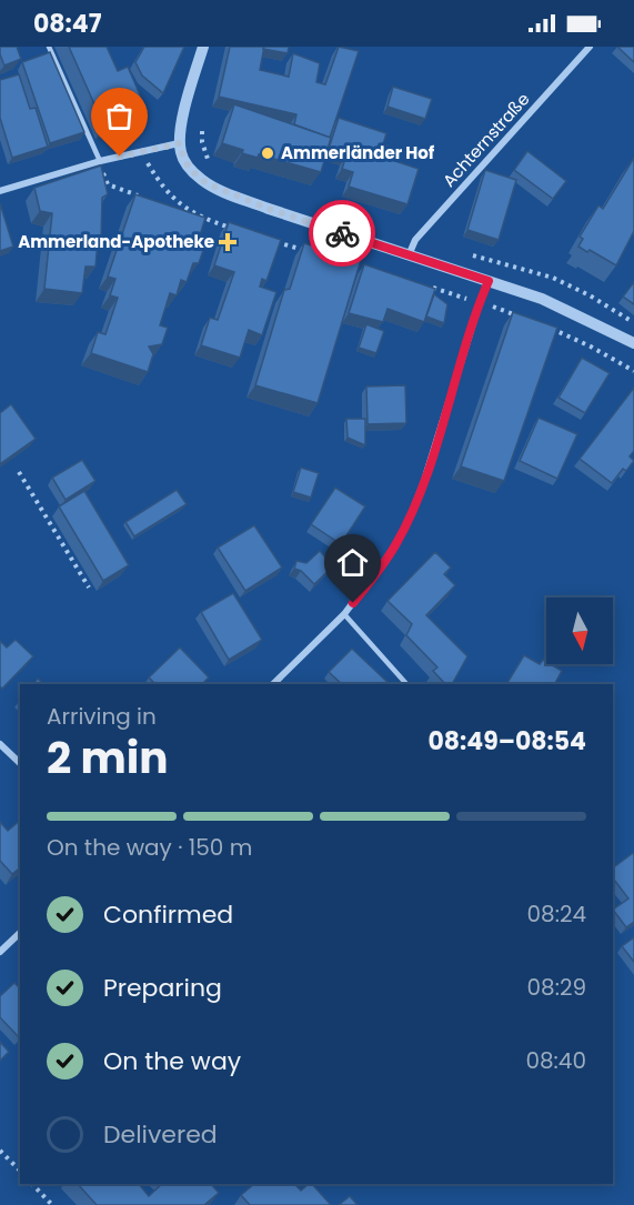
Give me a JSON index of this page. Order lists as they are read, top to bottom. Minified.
{"streets":{"street":["Achternstraße"]},"places":{"other":["Ammerländer Hof"],"health":["Ammerland-Apotheke"]},"north":"bottom","page":{"status":"08:47","heading":["2 min","Arriving in","08:49–08:54"],"bar":"On the way · 150 m","list":[["Confirmed","08:24"],["Preparing","08:29"],["On the way","08:40"],"Delivered"]}}
